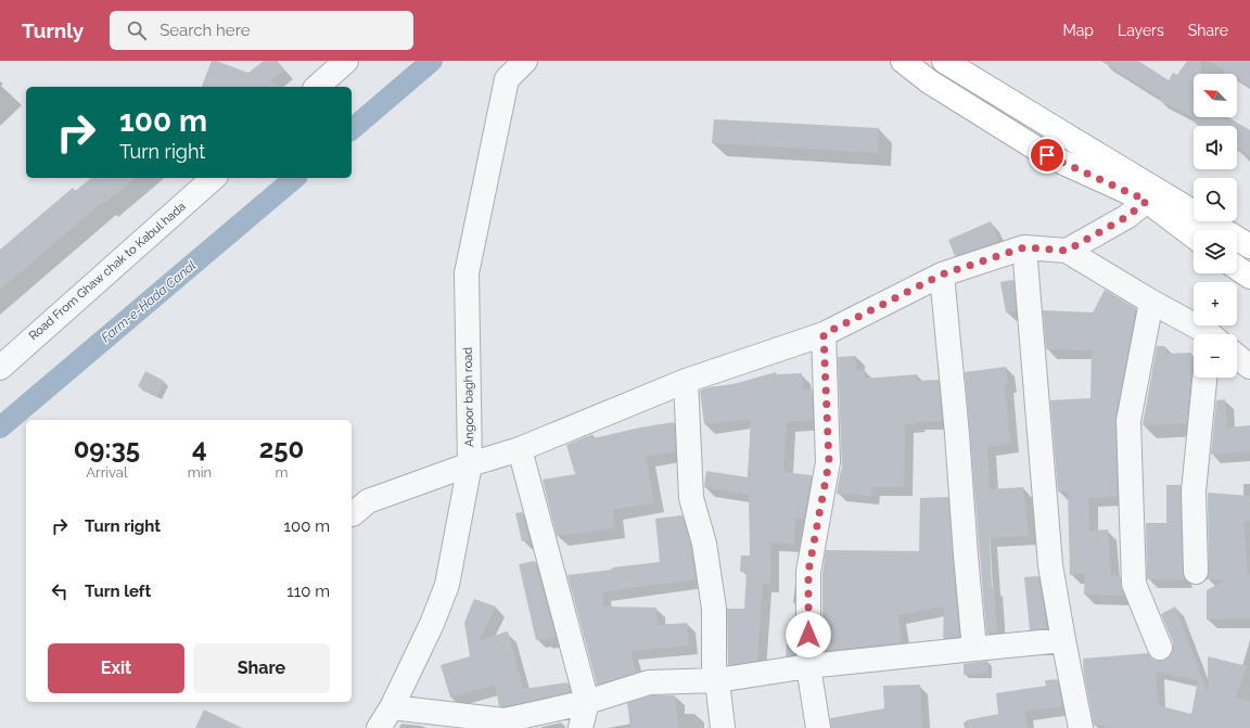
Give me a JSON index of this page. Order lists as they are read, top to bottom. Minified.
{"streets":{"street":["Road From Ghaw chak to Kabul hada","Angoor bagh road"]},"water":["Farm-e-Hada Canal"],"north":"top left","page":{"header":"Turnly","search":"Search here","nav":["Map","Layers","Share"],"map_buttons":["+","−"],"turn":["100 m","Turn right"],"eta":["09:35","Arrival","4","min","250","m"],"list":[{"name":"Turn right","value":"100 m"},{"name":"Turn left","value":"110 m"}],"buttons":["Exit","Share"]}}
